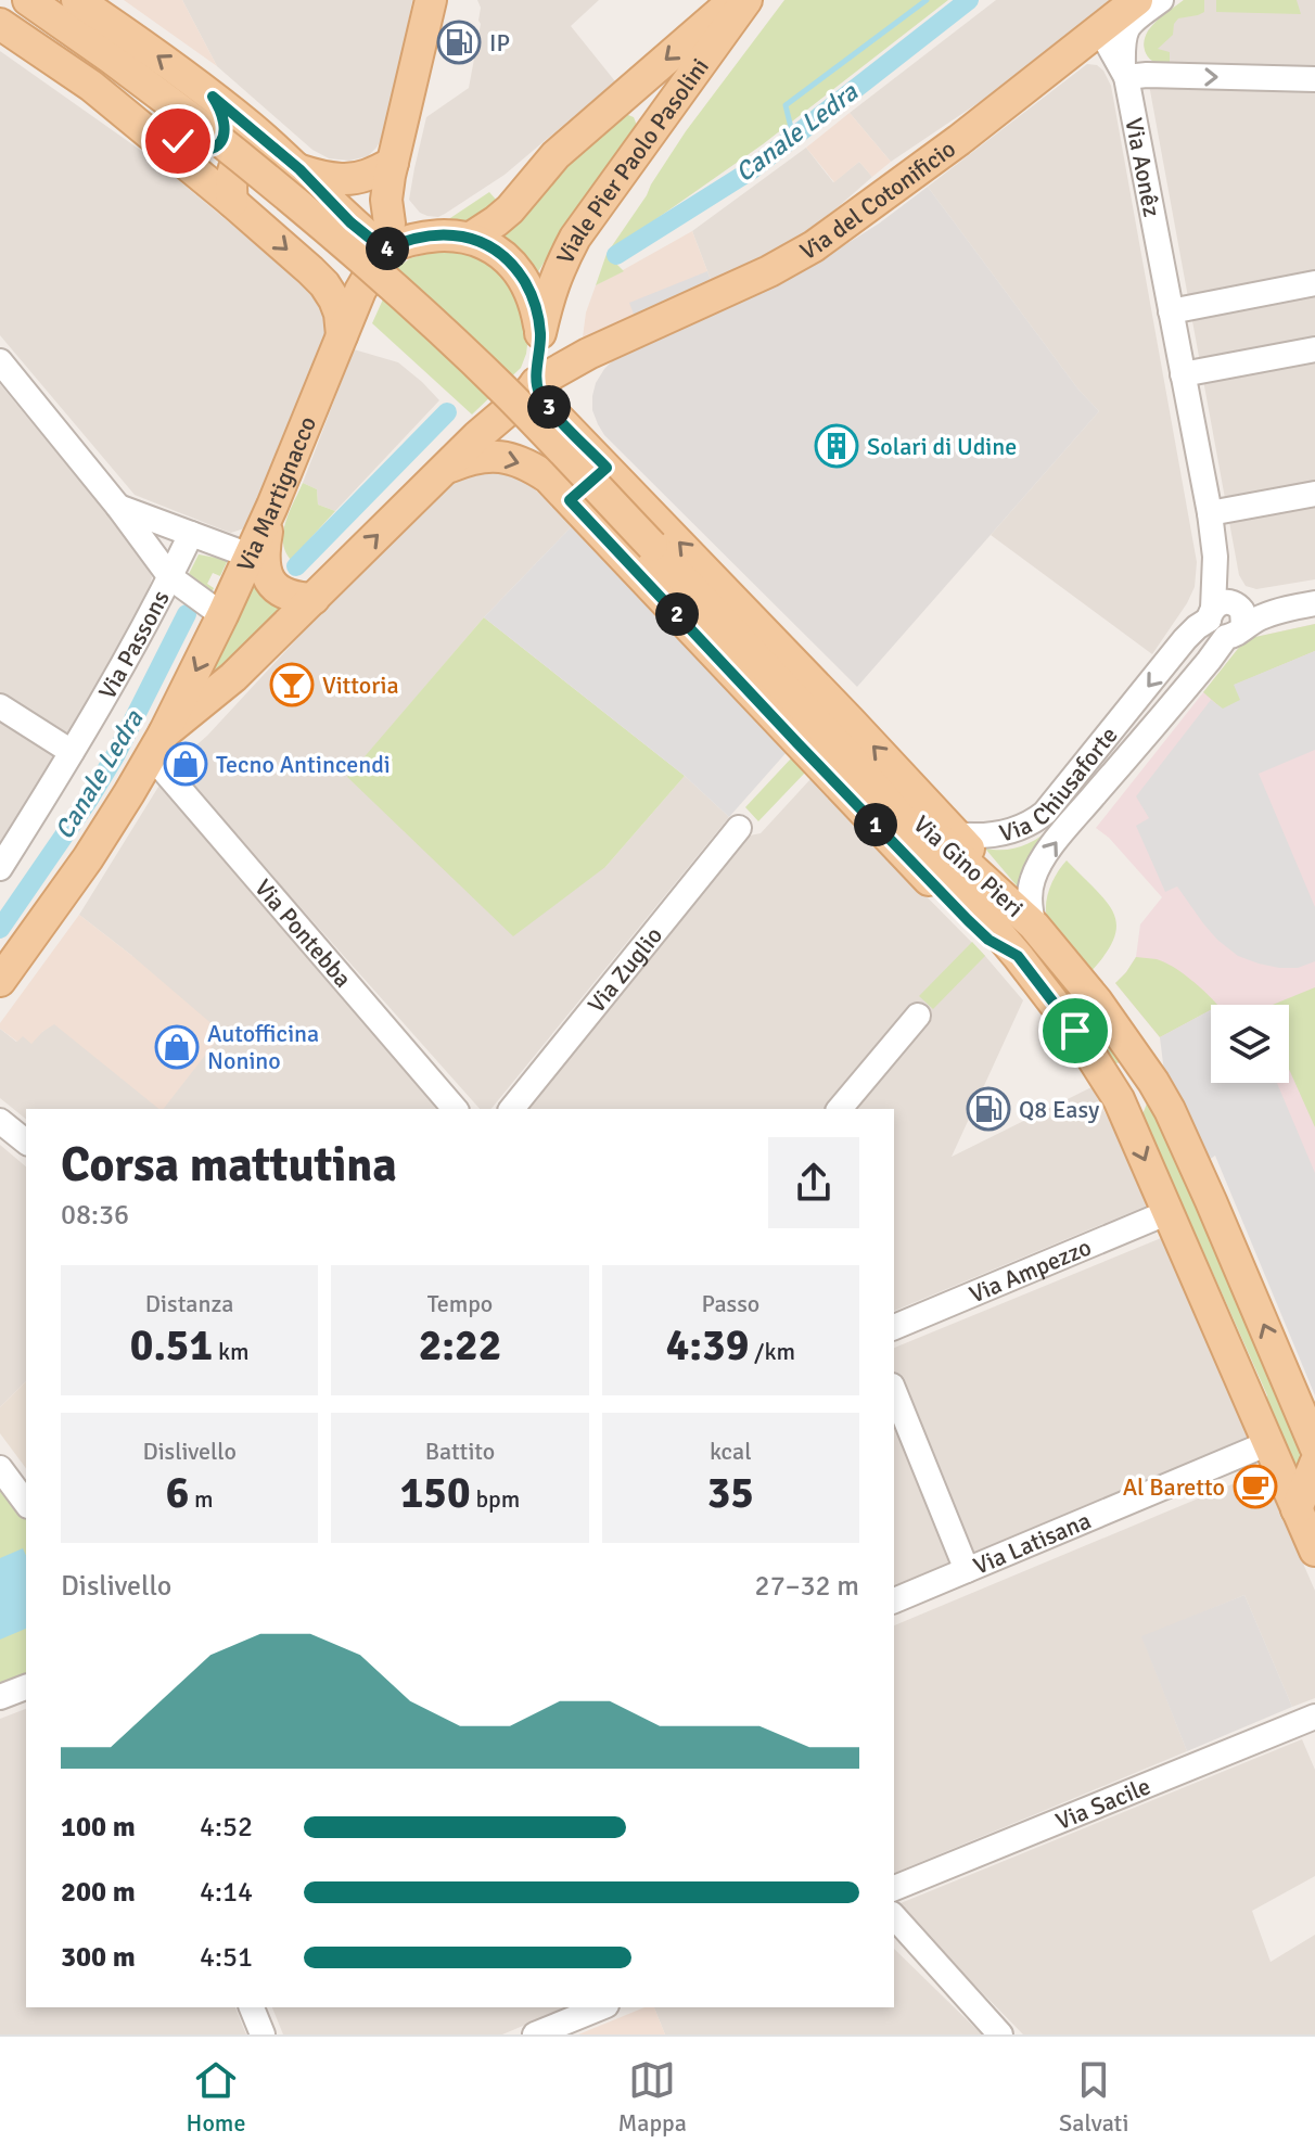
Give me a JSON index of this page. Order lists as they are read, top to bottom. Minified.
{"streets":{"main road":["Viale Pier Paolo Pasolini","Via del Cotonificio","Via Martignacco","Via Gino Pieri"],"street":["Via Aonêz","Via Passons","Via Chiusaforte","Via Pontebba","Via Zuglio","Via Ampezzo","Via Latisana","Via Sacile"]},"crossings":[["Via Aonêz","Via del Cotonificio"],["Via Aonêz","Via Chiusaforte"],["Via del Cotonificio","Via Martignacco"],["Via Martignacco","Via Pontebba"],["Via Chiusaforte","Via Gino Pieri"],["Via Gino Pieri","Via Ampezzo"],["Via Gino Pieri","Via Latisana"]],"water":["Canale Ledra"],"places":{"fuel station":["IP","Q8 Easy"],"building":["Solari di Udine"],"bar":["Vittoria"],"shop":["Tecno Antincendi","Autofficina Nonino"],"cafe":["Al Baretto"]},"page":{"pins":["4","3","2","1"],"heading":["Corsa mattutina","08:36"],"stats":[["Distanza","0.51 km"],["Tempo","2:22"],["Passo","4:39 /km"],["Dislivello","6 m"],["Battito","150 bpm"],["kcal","35"]],"chart":["Dislivello","27–32 m"],"list":[{"name":"100 m","note":"4:52"},{"name":"200 m","note":"4:14"},{"name":"300 m","note":"4:51"}],"tabs":["Home","Mappa","Salvati"]}}
